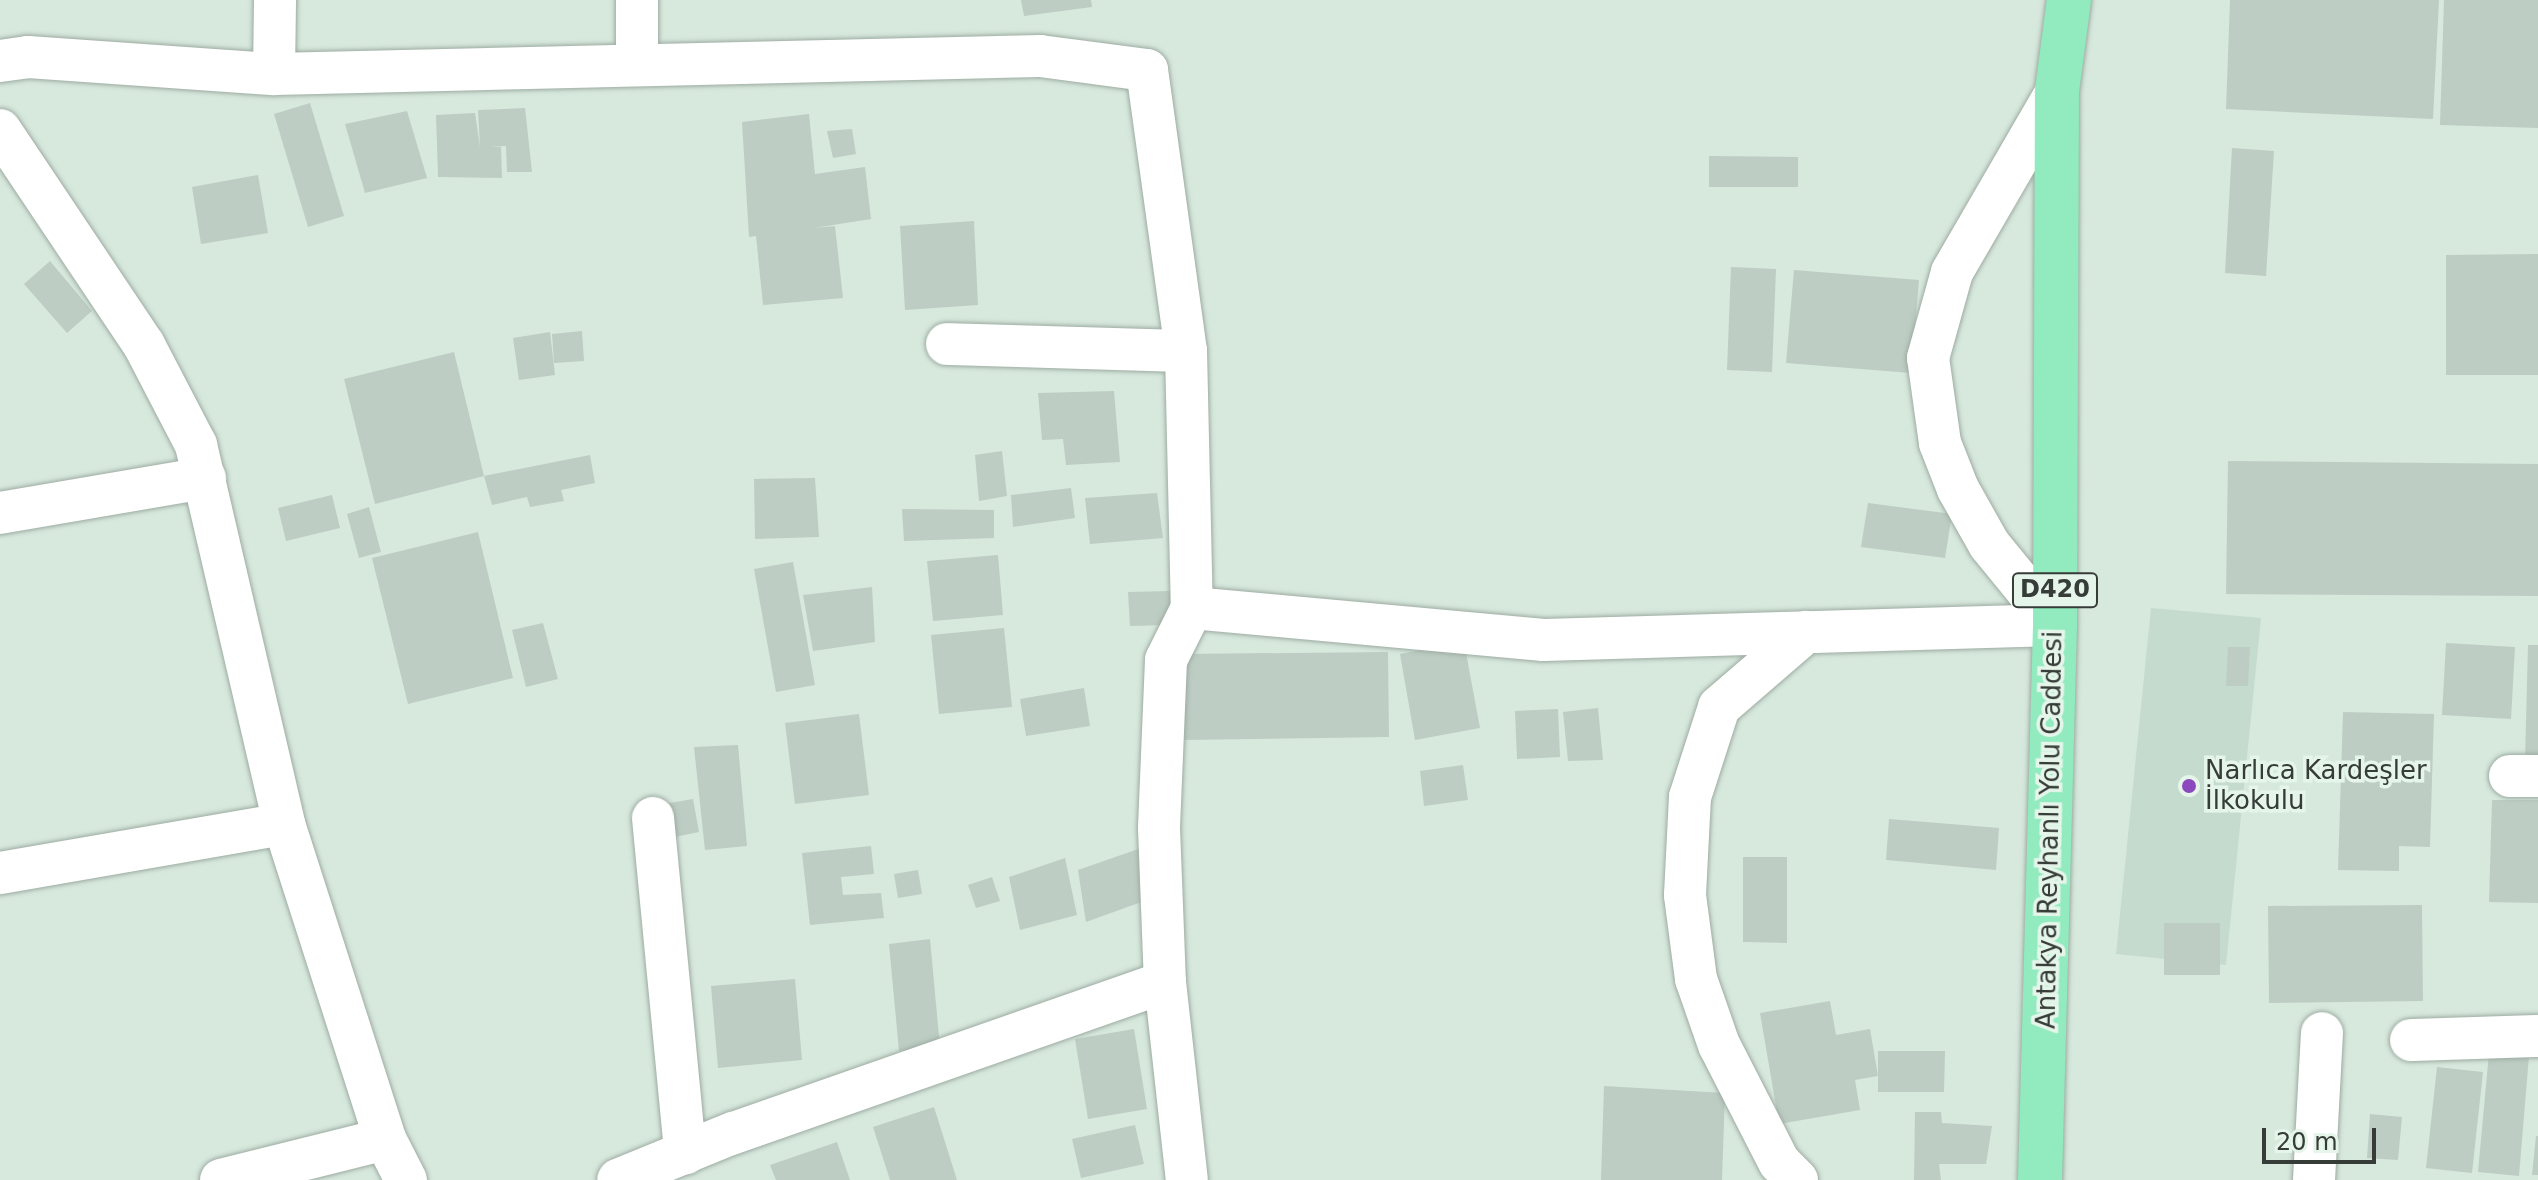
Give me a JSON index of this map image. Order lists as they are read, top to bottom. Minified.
{"streets":{"main road":["D420","Antakya Reyhanlı Yolu Caddesi"]},"places":["Narlıca Kardeşler İlkokulu"],"scale_bar":"20 m"}
